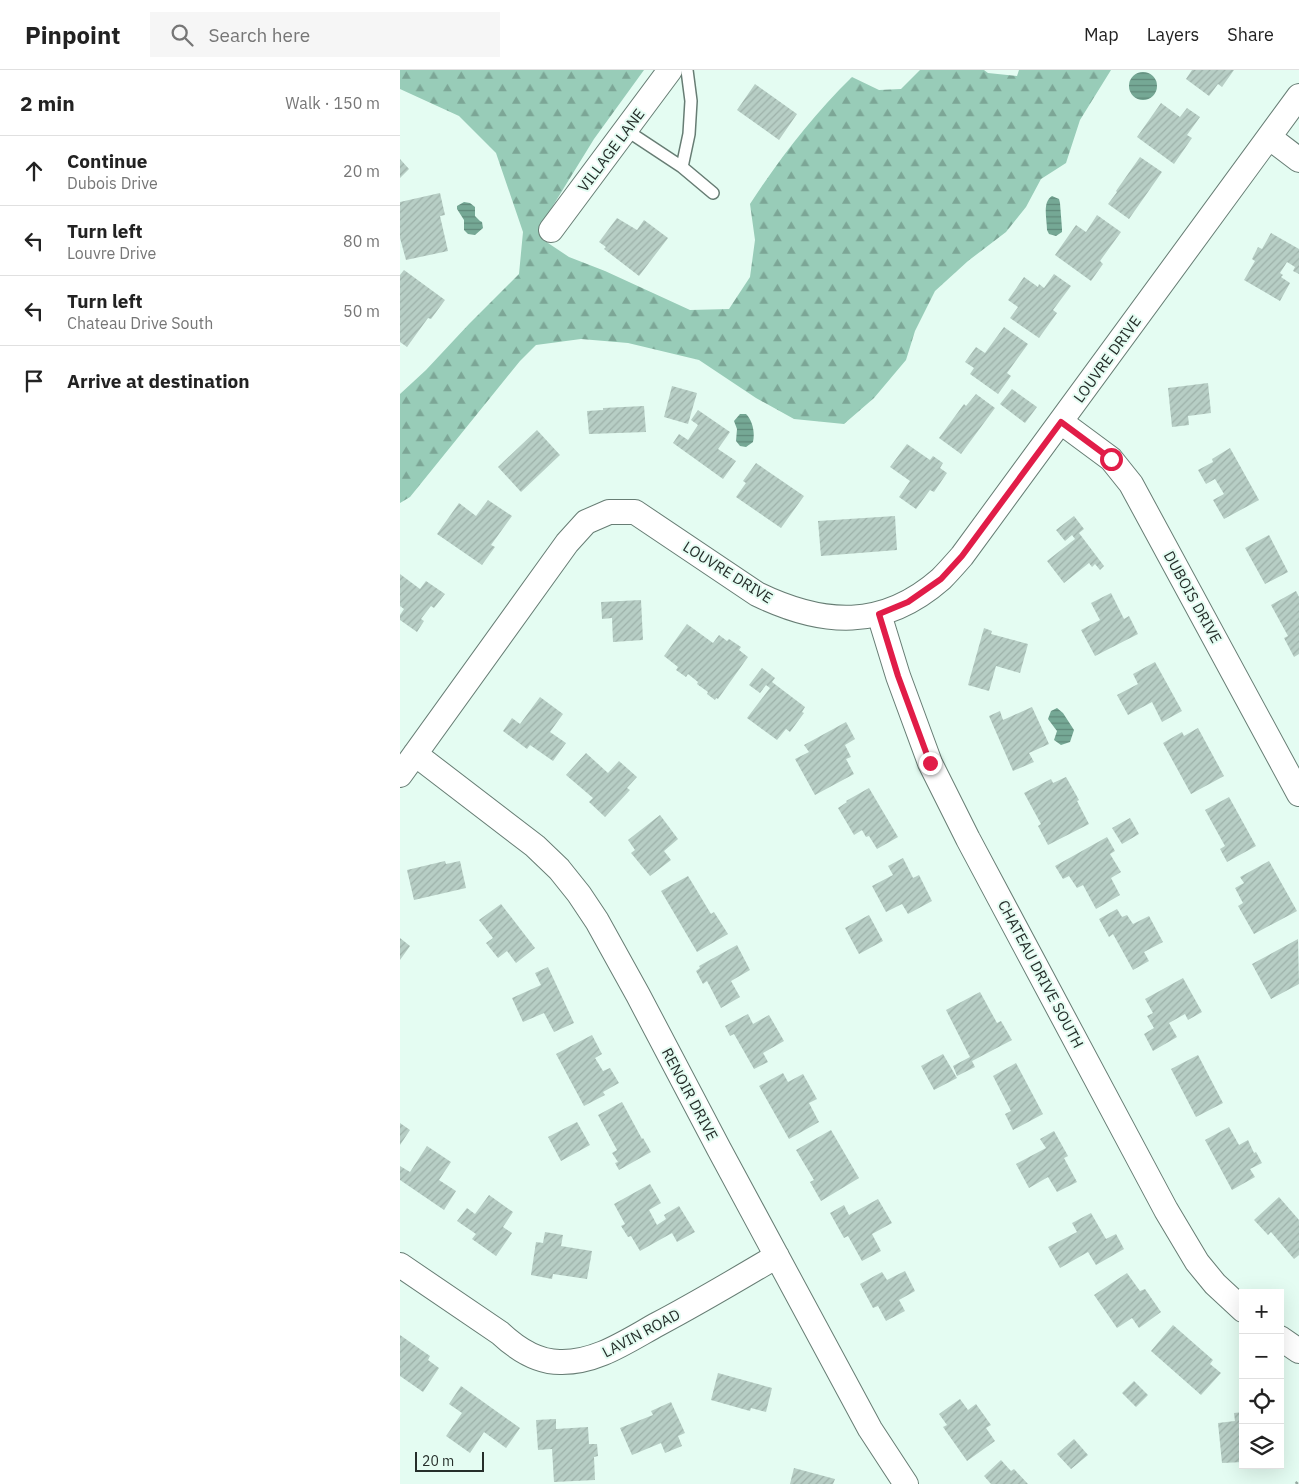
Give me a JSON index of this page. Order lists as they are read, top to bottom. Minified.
{"streets":{"street":["VILLAGE LANE","LOUVRE DRIVE","DUBOIS DRIVE","CHATEAU DRIVE SOUTH","RENOIR DRIVE","LAVIN ROAD"]},"crossings":[["LOUVRE DRIVE","DUBOIS DRIVE"],["LOUVRE DRIVE","CHATEAU DRIVE SOUTH"],["LOUVRE DRIVE","RENOIR DRIVE"],["RENOIR DRIVE","LAVIN ROAD"]],"scale_bar":"20 m","page":{"header":"Pinpoint","search":"Search here","nav":["Map","Layers","Share"],"heading":["2 min","Walk · 150 m"],"list":[["Continue","Dubois Drive","20 m"],["Turn left","Louvre Drive","80 m"],["Turn left","Chateau Drive South","50 m"],"Arrive at destination"],"map_buttons":["+","−"],"scale":"20 m"}}
